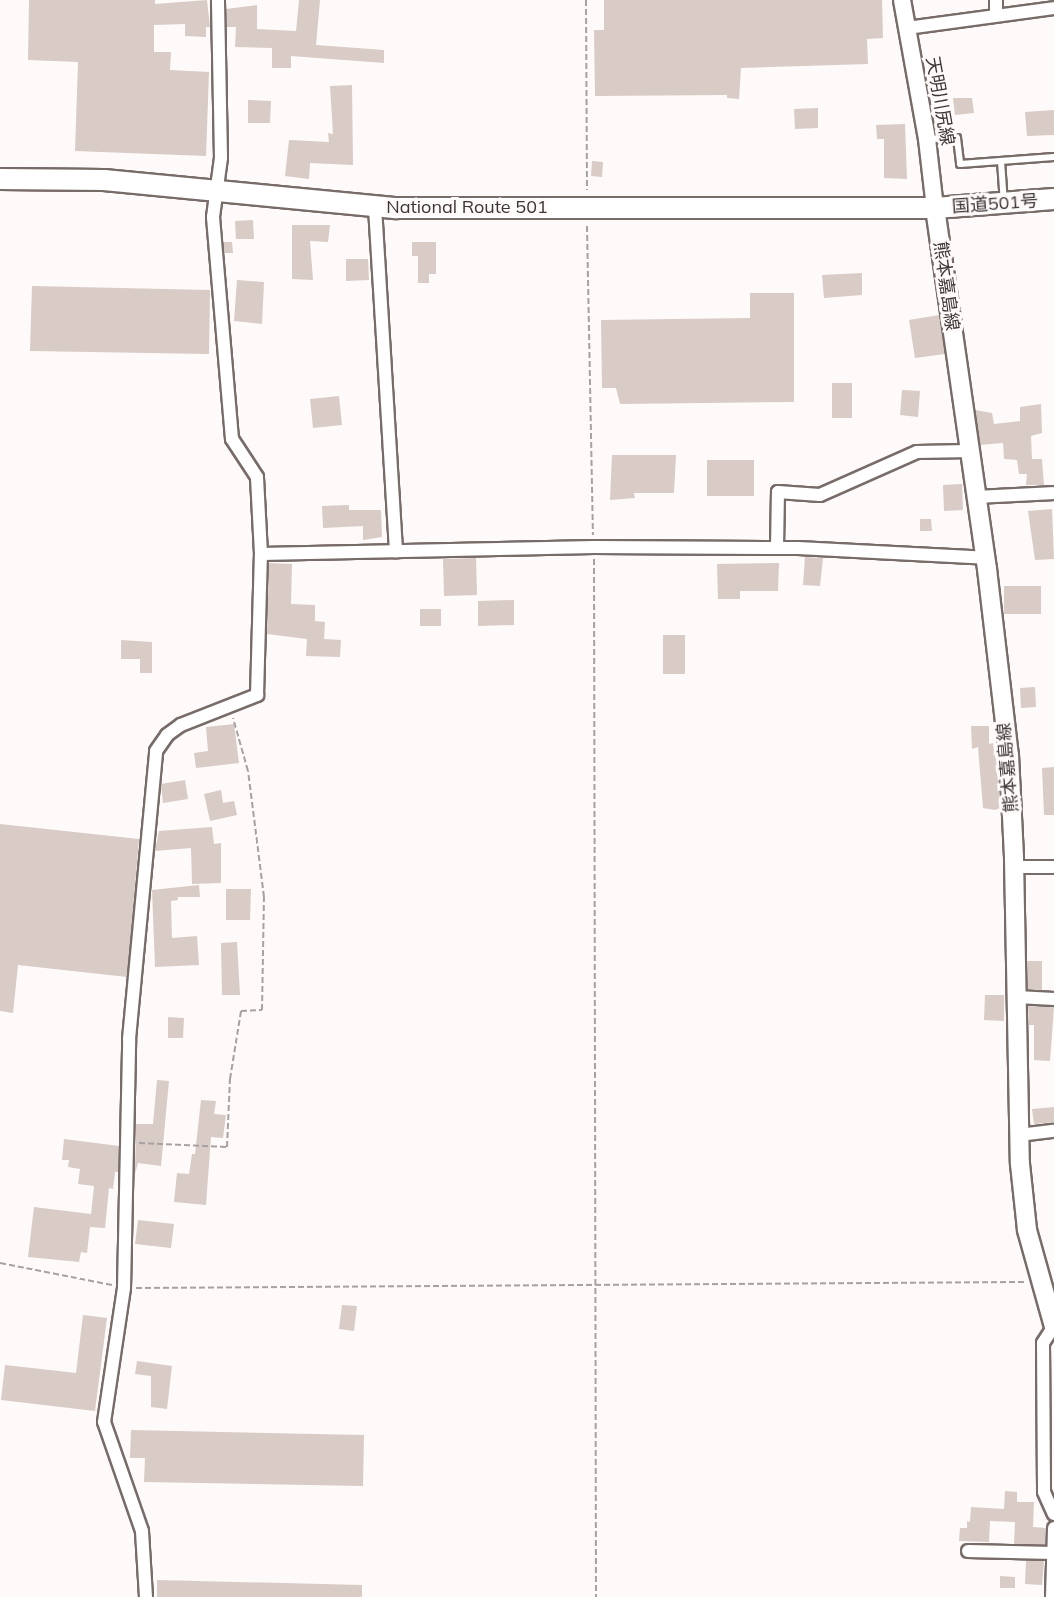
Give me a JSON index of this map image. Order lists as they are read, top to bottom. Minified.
{"streets":{"highway":["国道501号","National Route 501"],"main road":["天明川尻線","熊本嘉島線"]},"crossings":[["天明川尻線","国道501号"],["天明川尻線","National Route 501"],["天明川尻線","熊本嘉島線"],["国道501号","National Route 501"],["国道501号","熊本嘉島線"],["National Route 501","熊本嘉島線"]]}
